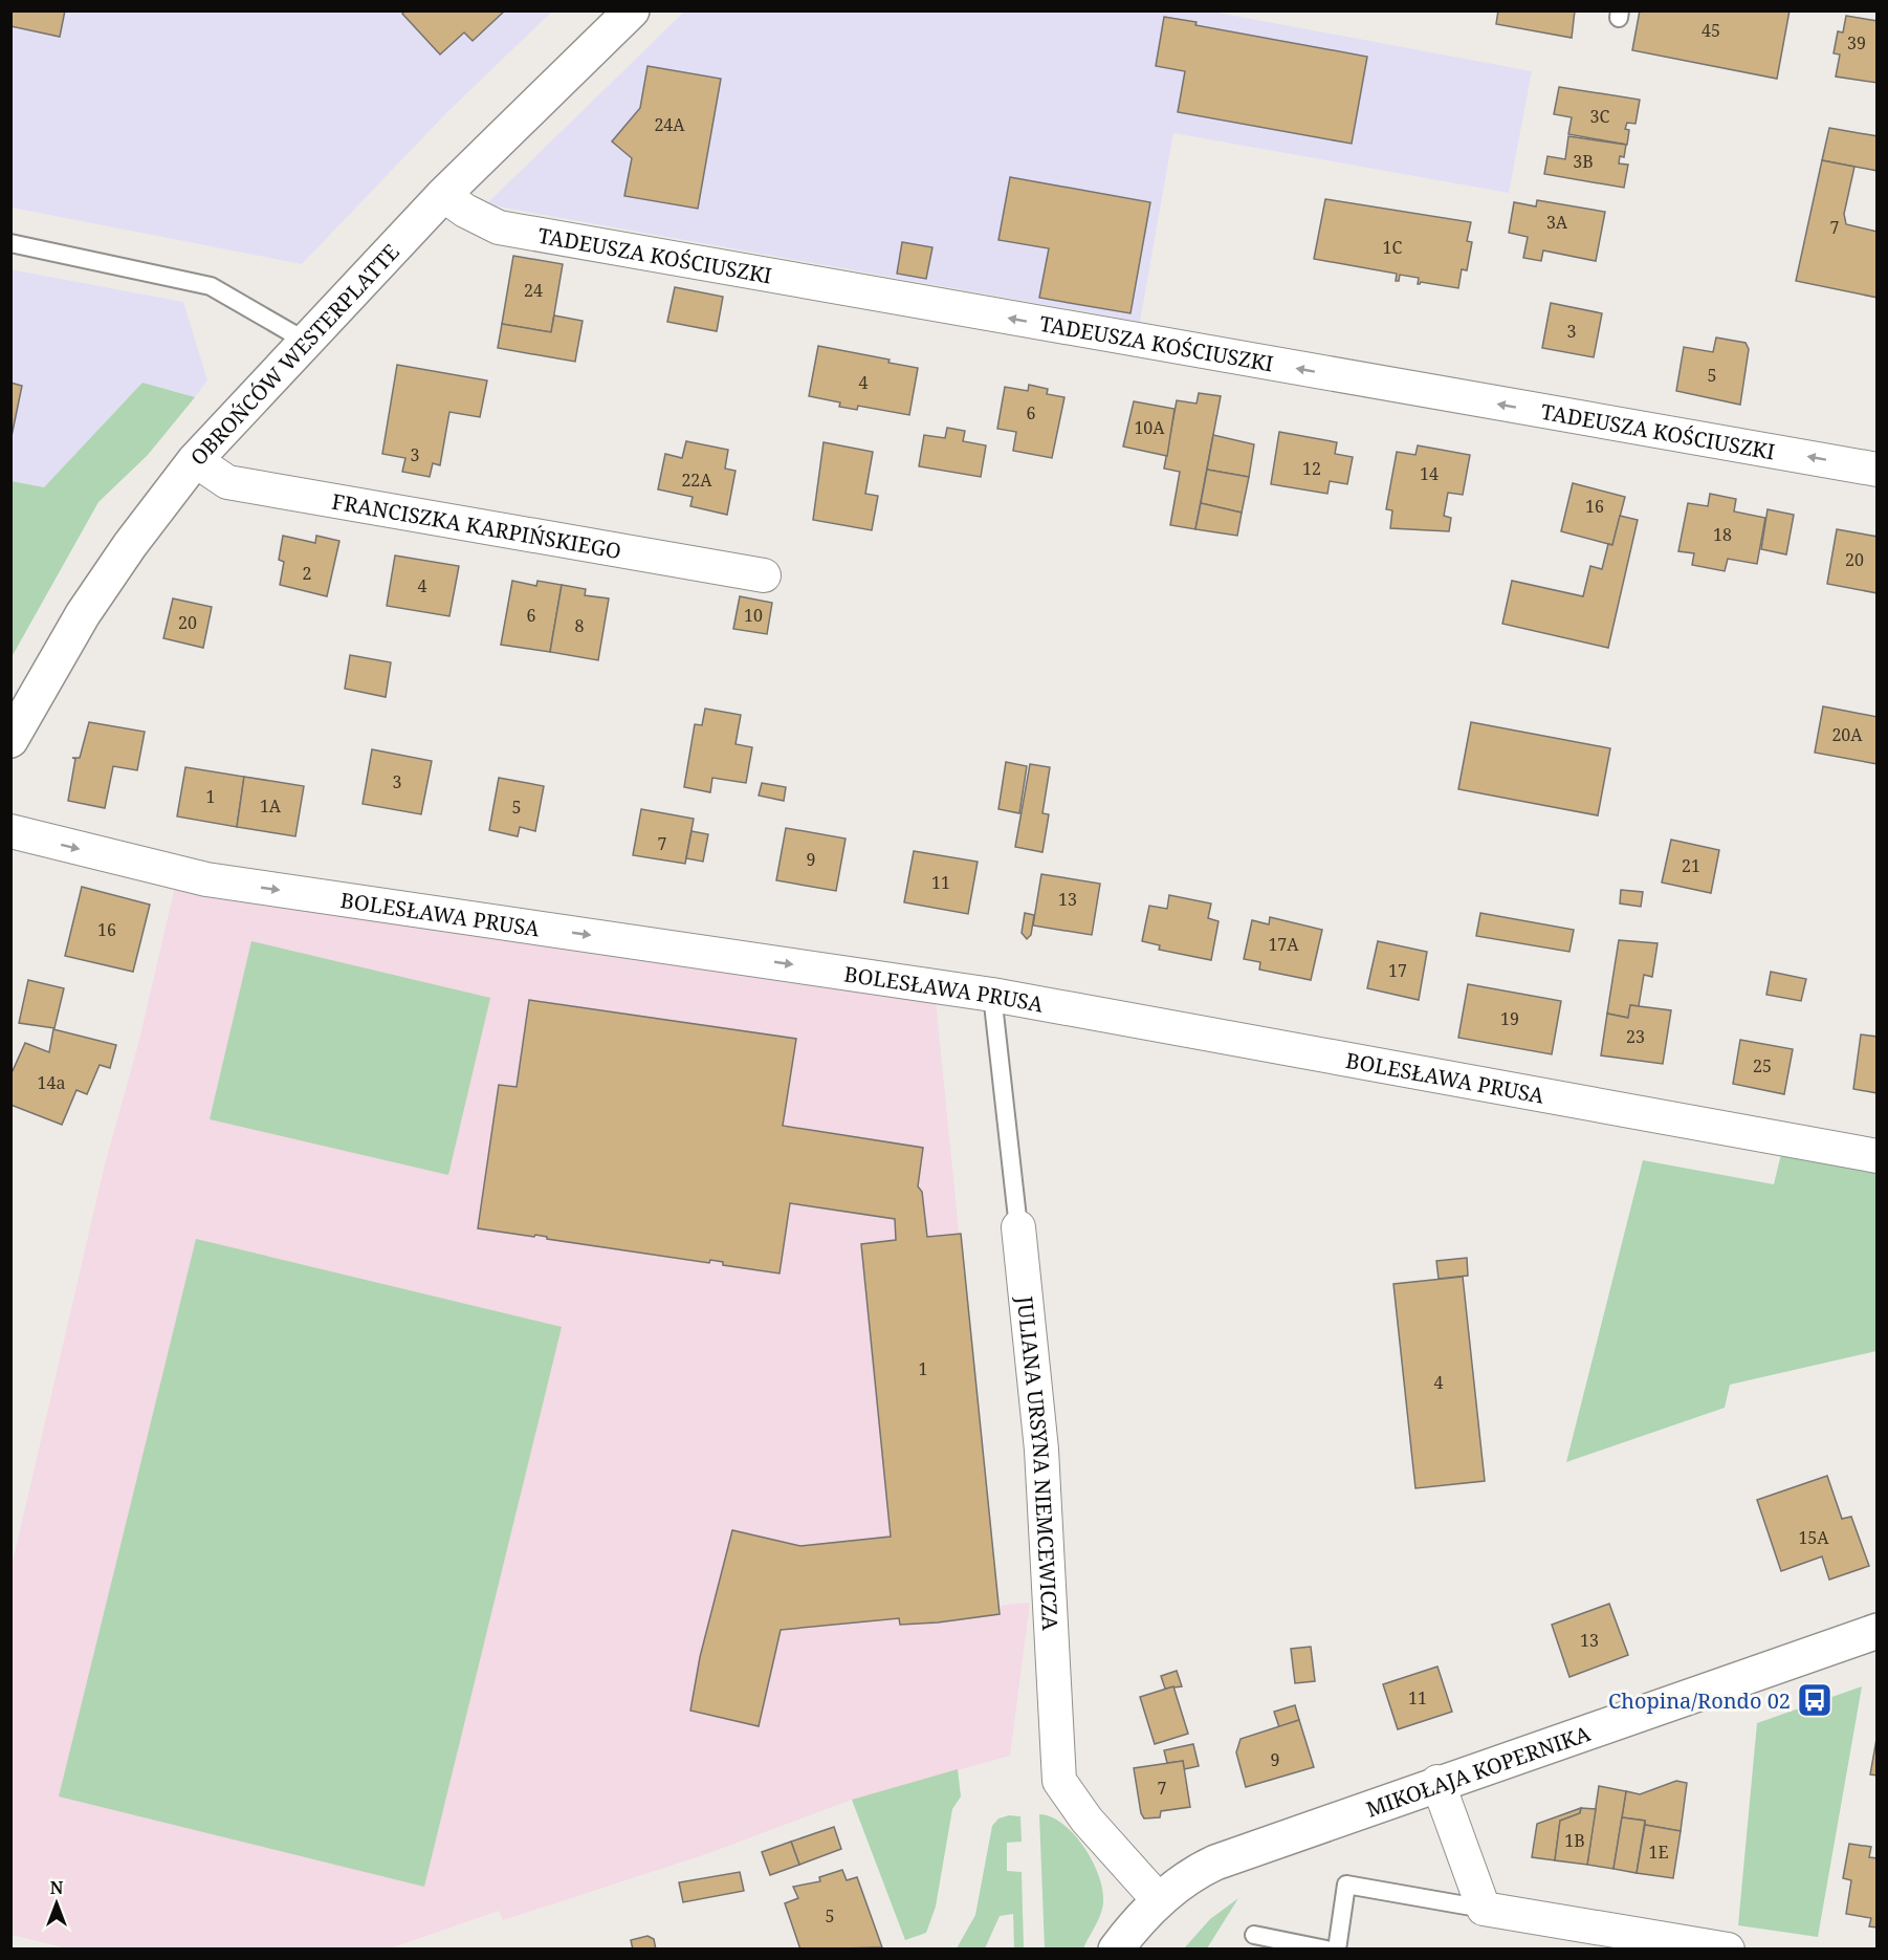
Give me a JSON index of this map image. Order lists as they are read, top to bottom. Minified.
{"streets":{"street":["TADEUSZA KOŚCIUSZKI","OBROŃCÓW WESTERPLATTE","FRANCISZKA KARPIŃSKIEGO","BOLESŁAWA PRUSA","JULIANA URSYNA NIEMCEWICZA","MIKOŁAJA KOPERNIKA"]},"crossings":[["TADEUSZA KOŚCIUSZKI","OBROŃCÓW WESTERPLATTE"],["OBROŃCÓW WESTERPLATTE","FRANCISZKA KARPIŃSKIEGO"],["BOLESŁAWA PRUSA","JULIANA URSYNA NIEMCEWICZA"],["JULIANA URSYNA NIEMCEWICZA","MIKOŁAJA KOPERNIKA"]],"one_way":["TADEUSZA KOŚCIUSZKI","BOLESŁAWA PRUSA"],"places":{"bus stop":["Chopina/Rondo 02"]},"house_numbers":["45","39","3C","24A","3B","3A","7","1C","24","3","5","4","6","10A","3","12","14","22A","16","18","20","2","4","6","10","20","8","20A","3","1","1A","5","7","9","21","11","13","16","17A","17","19","23","25","14a","1","4","15A","13","11","9","7","1B","1E","5"],"north":"top"}
